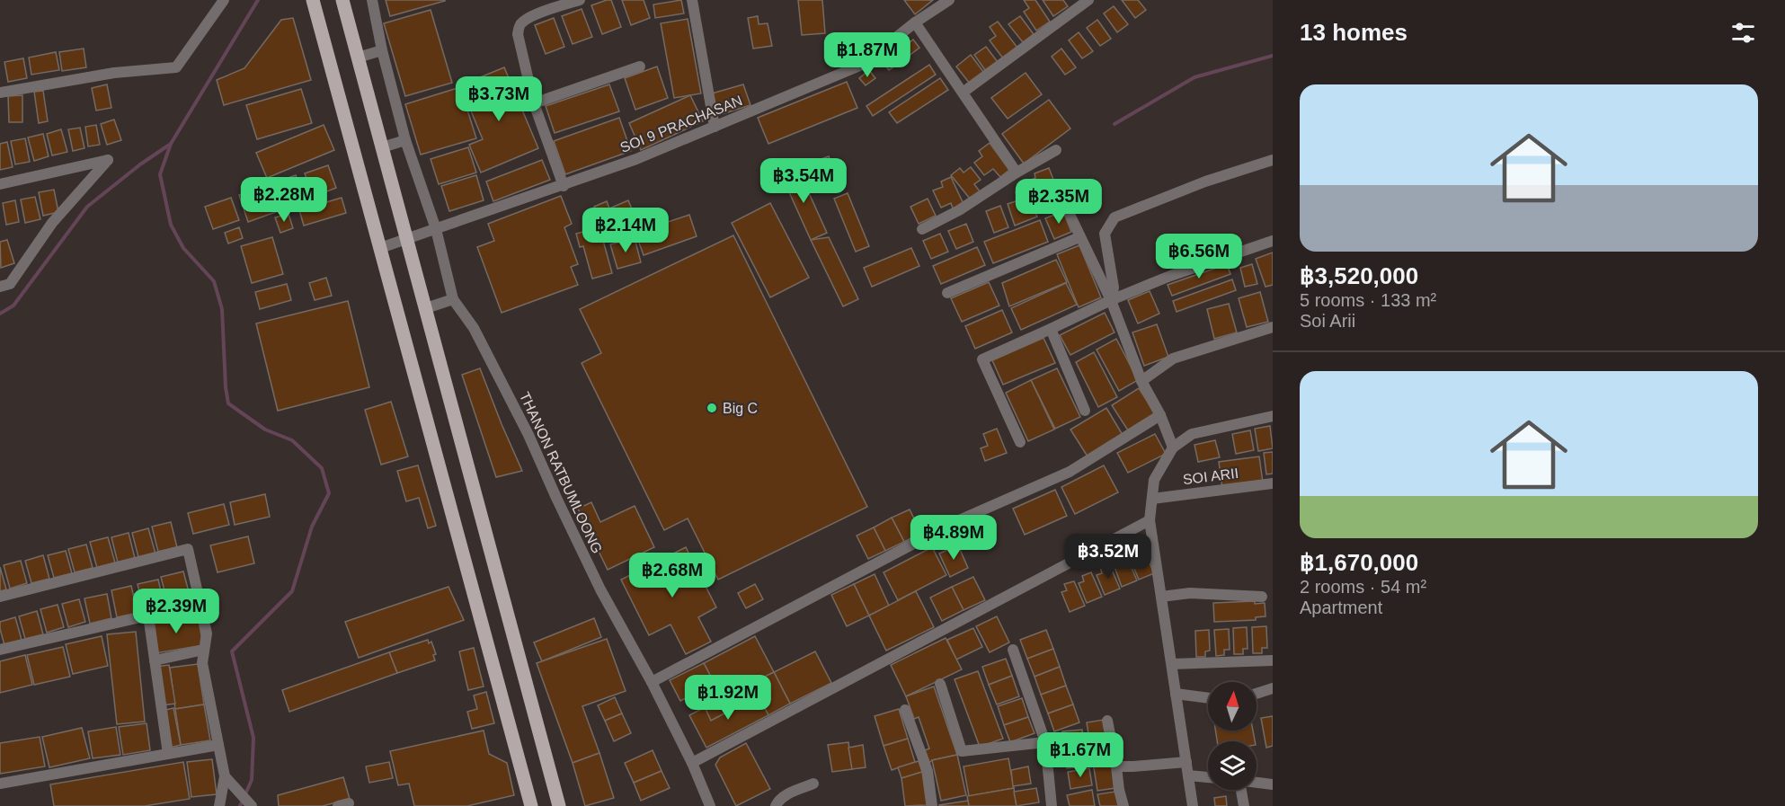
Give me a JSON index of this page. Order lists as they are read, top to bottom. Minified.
{"streets":{"street":["SOI 9 PRACHASAN","THANON RATBUMLOONG","SOI ARII"]},"places":["Big C"],"north":"top","page":{"heading":"13 homes","price":["฿1.87M","฿3.73M","฿3.54M","฿2.28M","฿2.35M","฿2.14M","฿6.56M","฿4.89M","฿3.52M","฿2.68M","฿2.39M","฿1.92M","฿1.67M"],"list":[{"name":"฿3,520,000","note":"5 rooms · 133 m² · Soi Arii"},{"name":"฿1,670,000","note":"2 rooms · 54 m² · Apartment"}]}}
